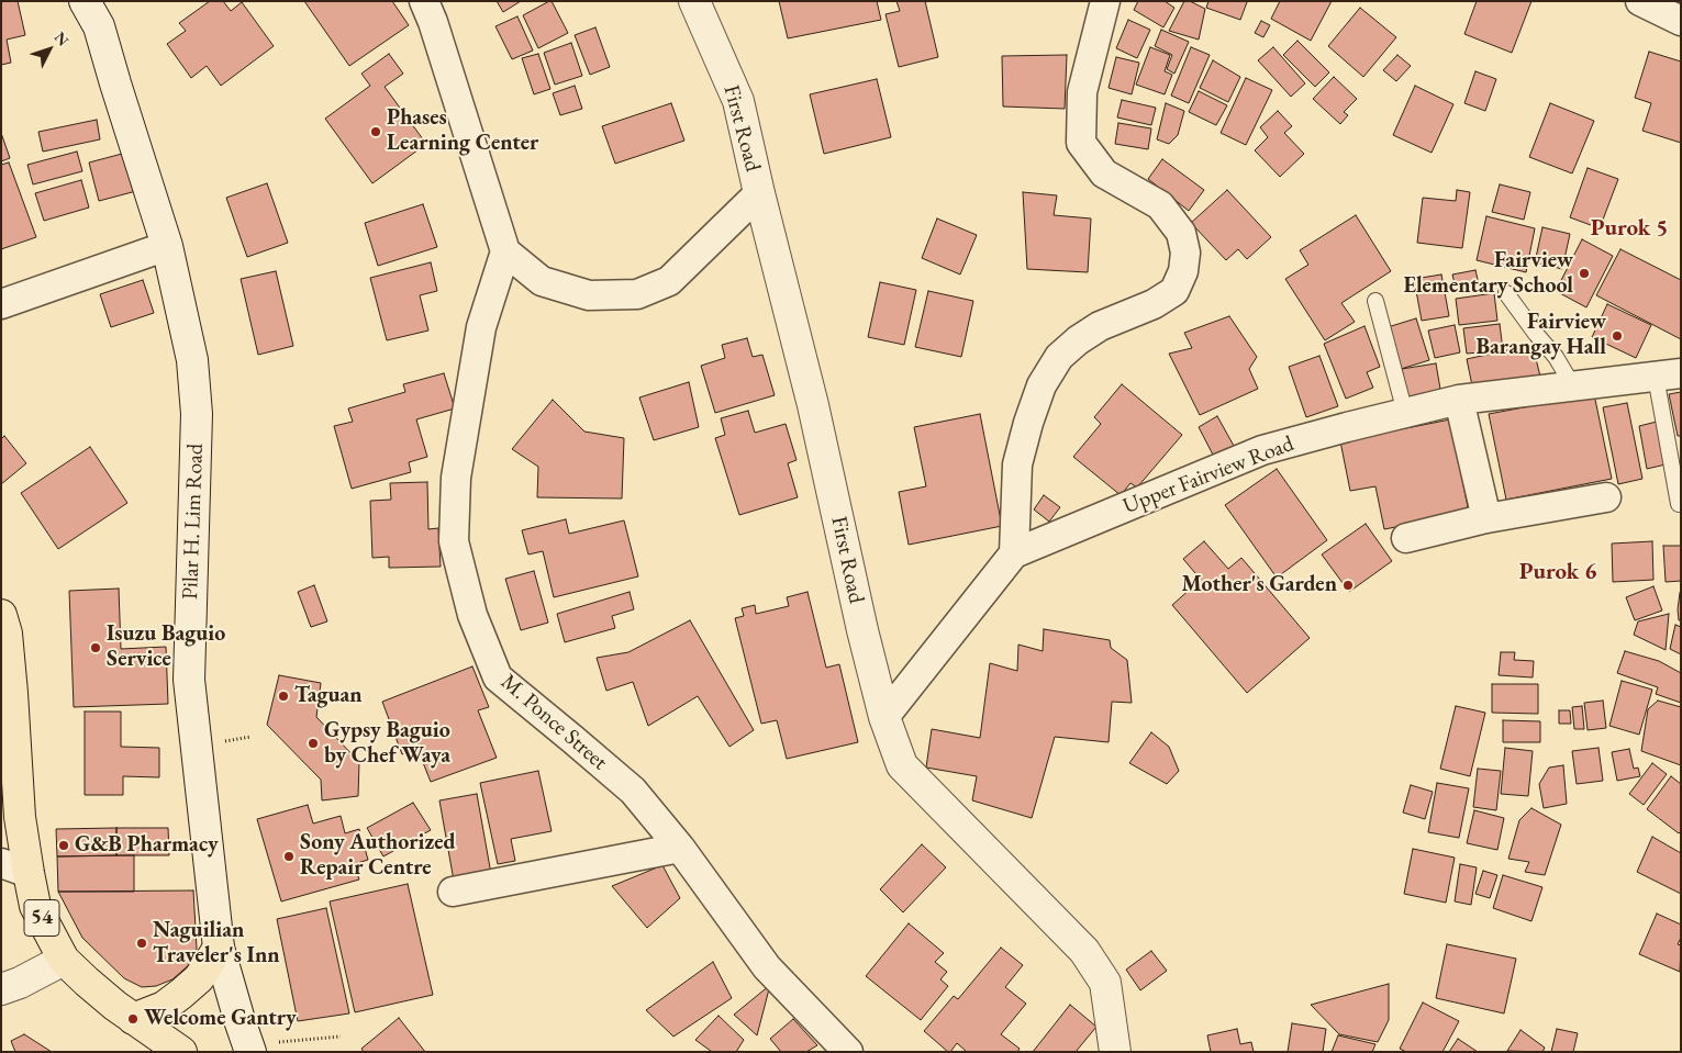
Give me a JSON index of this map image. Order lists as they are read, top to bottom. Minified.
{"streets":{"highway":["54"],"street":["First Road","Upper Fairview Road","Pilar H. Lim Road","M. Ponce Street"]},"crossings":[["First Road","Upper Fairview Road"]],"districts":["Purok 5","Purok 6"],"places":["Phases Learning Center","Fairview Elementary School","Fairview Barangay Hall","Mother's Garden","Isuzu Baguio Service","Taguan","Gypsy Baguio by Chef Waya","G&B Pharmacy","Sony Authorized Repair Centre","Naguilian Traveler's Inn","Welcome Gantry"],"north":"top right"}
